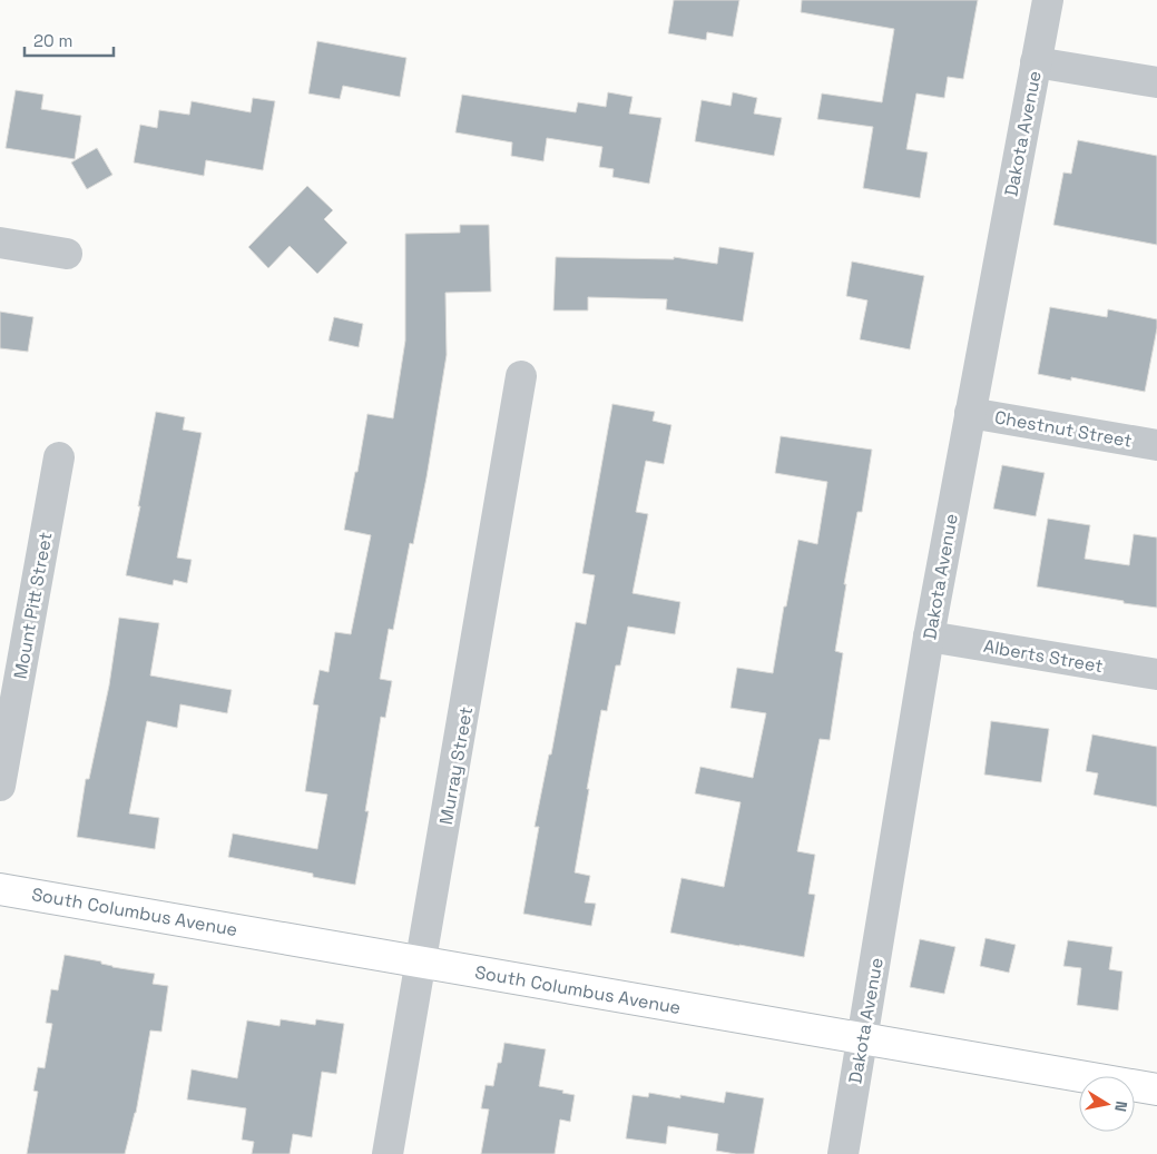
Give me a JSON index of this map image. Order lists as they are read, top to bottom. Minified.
{"streets":{"main road":["South Columbus Avenue"],"street":["Dakota Avenue","Chestnut Street","Mount Pitt Street","Alberts Street","Murray Street"]},"crossings":[["Dakota Avenue","Chestnut Street"],["Dakota Avenue","Alberts Street"],["Dakota Avenue","South Columbus Avenue"],["Murray Street","South Columbus Avenue"]],"scale_bar":"20 m","north":"right"}
